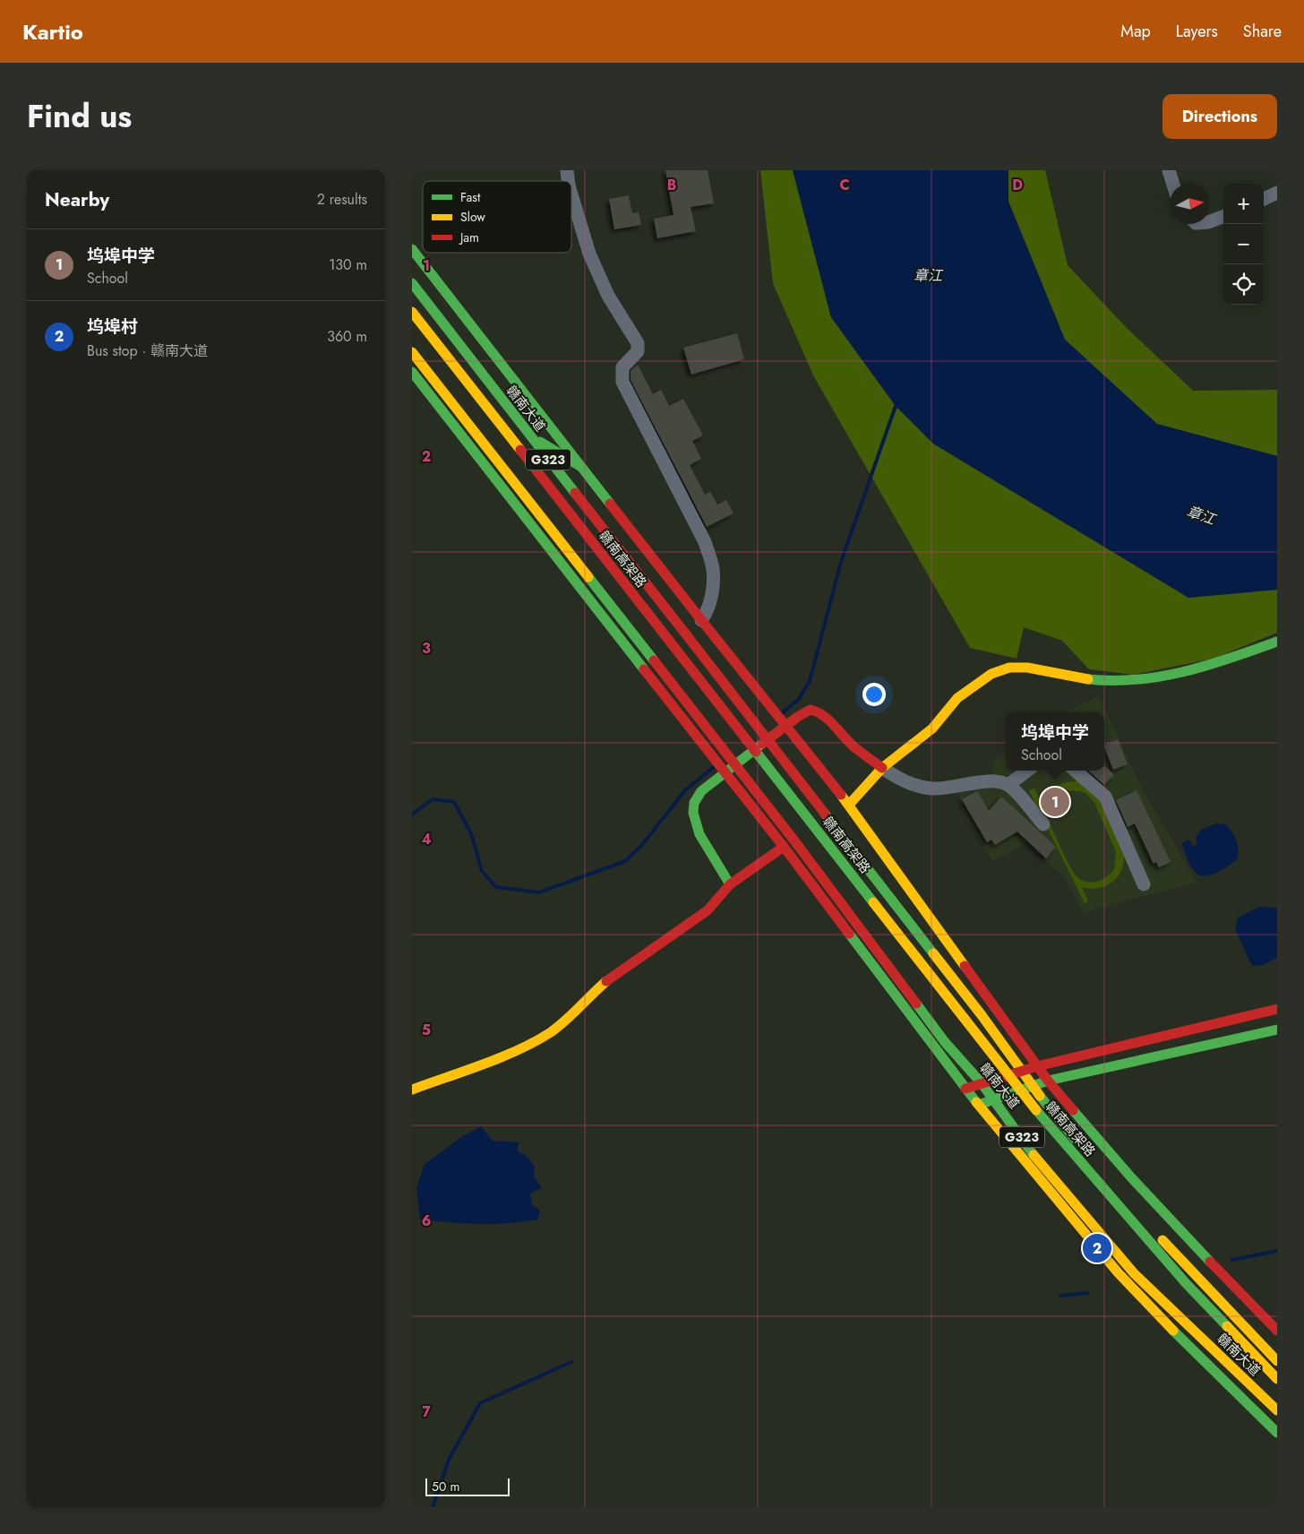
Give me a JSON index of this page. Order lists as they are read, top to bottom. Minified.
{"streets":{"main road":["赣南大道","G323","赣南高架路"]},"crossings":[["赣南大道","G323"]],"water":["章江"],"legend":["Fast","Slow","Jam"],"scale_bar":"50 m","north":"right","page":{"header":"Kartio","nav":["Map","Layers","Share"],"title":"Find us","buttons":"Directions","heading":["Nearby","2 results"],"map_buttons":["+","−"],"list":[{"mark":"1","name":"坞埠中学","note":"School","value":"130 m"},{"mark":"2","name":"坞埠村","note":"Bus stop · 赣南大道","value":"360 m"}],"popup":["坞埠中学","School"],"pins":["1","2"],"scale":"50 m"},"grid":{"columns":["B","C","D"],"rows":["1","2","3","4","5","6","7"]}}
